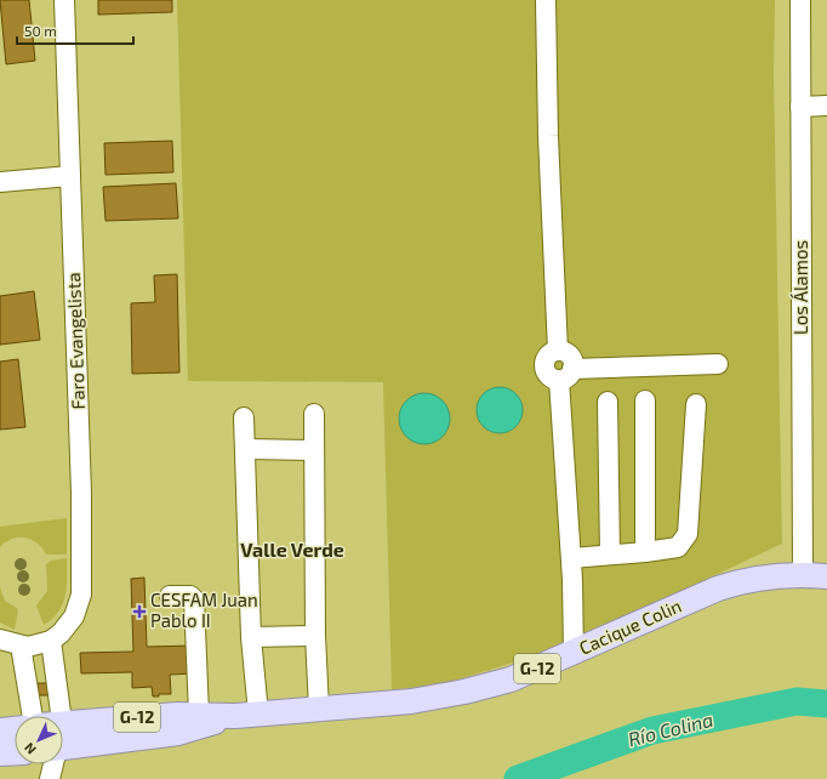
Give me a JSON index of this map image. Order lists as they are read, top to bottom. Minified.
{"streets":{"main road":["Cacique Colin","G-12"],"street":["Los Álamos","Faro Evangelista"]},"crossings":[["Los Álamos","Cacique Colin"],["Cacique Colin","G-12"]],"districts":["Valle Verde"],"water":["Río Colina"],"places":{"health":["CESFAM Juan Pablo II"]},"scale_bar":"50 m","north":"bottom left"}
